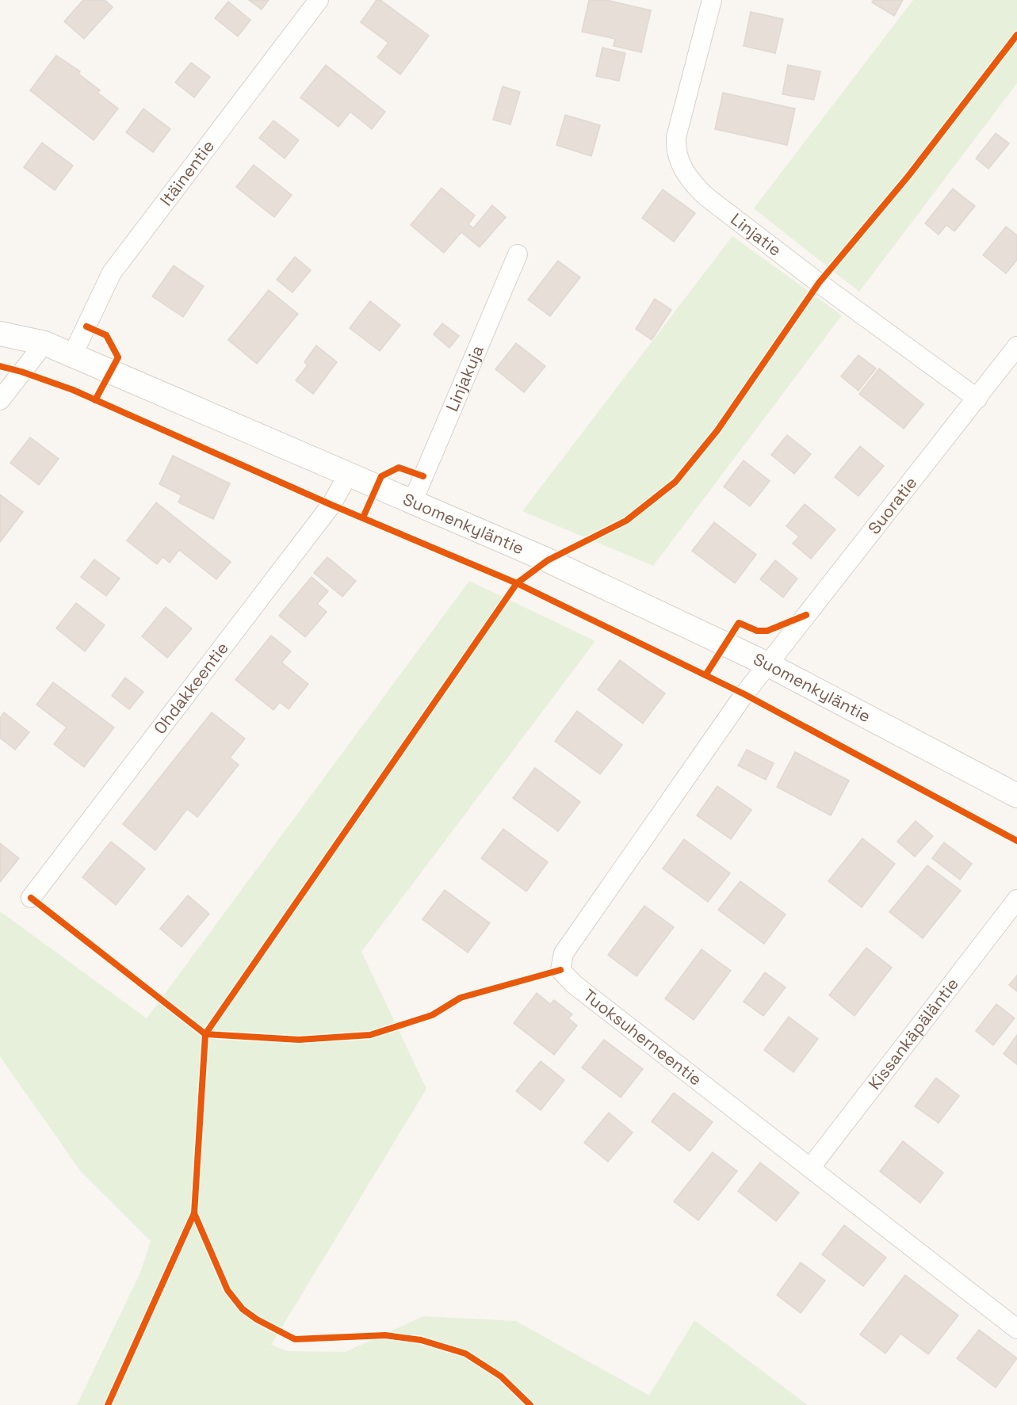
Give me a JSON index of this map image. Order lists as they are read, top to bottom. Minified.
{"streets":{"street":["Itäinentie","Linjatie","Linjakuja","Suoratie","Suomenkyläntie","Ohdakkeentie","Kissankäpäläntie","Tuoksuherneentie"]},"crossings":[["Itäinentie","Suomenkyläntie"],["Linjatie","Suoratie"],["Linjakuja","Suomenkyläntie"],["Suoratie","Suomenkyläntie"],["Suoratie","Tuoksuherneentie"],["Suomenkyläntie","Ohdakkeentie"],["Suomenkyläntie","Tuoksuherneentie"],["Kissankäpäläntie","Tuoksuherneentie"]]}
